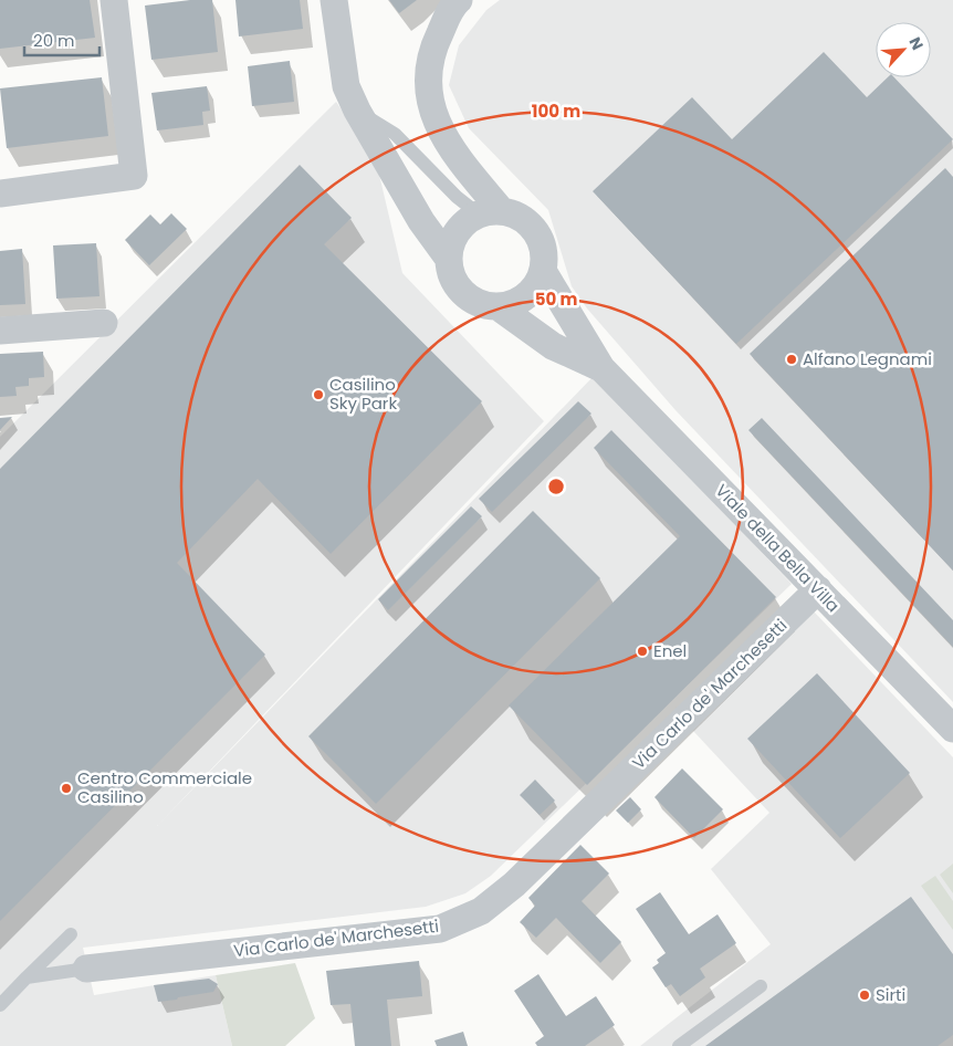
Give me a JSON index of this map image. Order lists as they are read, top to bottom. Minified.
{"streets":{"street":["Viale della Bella Villa","Via Carlo de' Marchesetti"]},"crossings":[["Viale della Bella Villa","Via Carlo de' Marchesetti"]],"places":["Alfano Legnami","Casilino Sky Park","Enel","Centro Commerciale Casilino","Sirti"],"scale_bar":"20 m","north":"top right","rings":["100 m","50 m"]}
